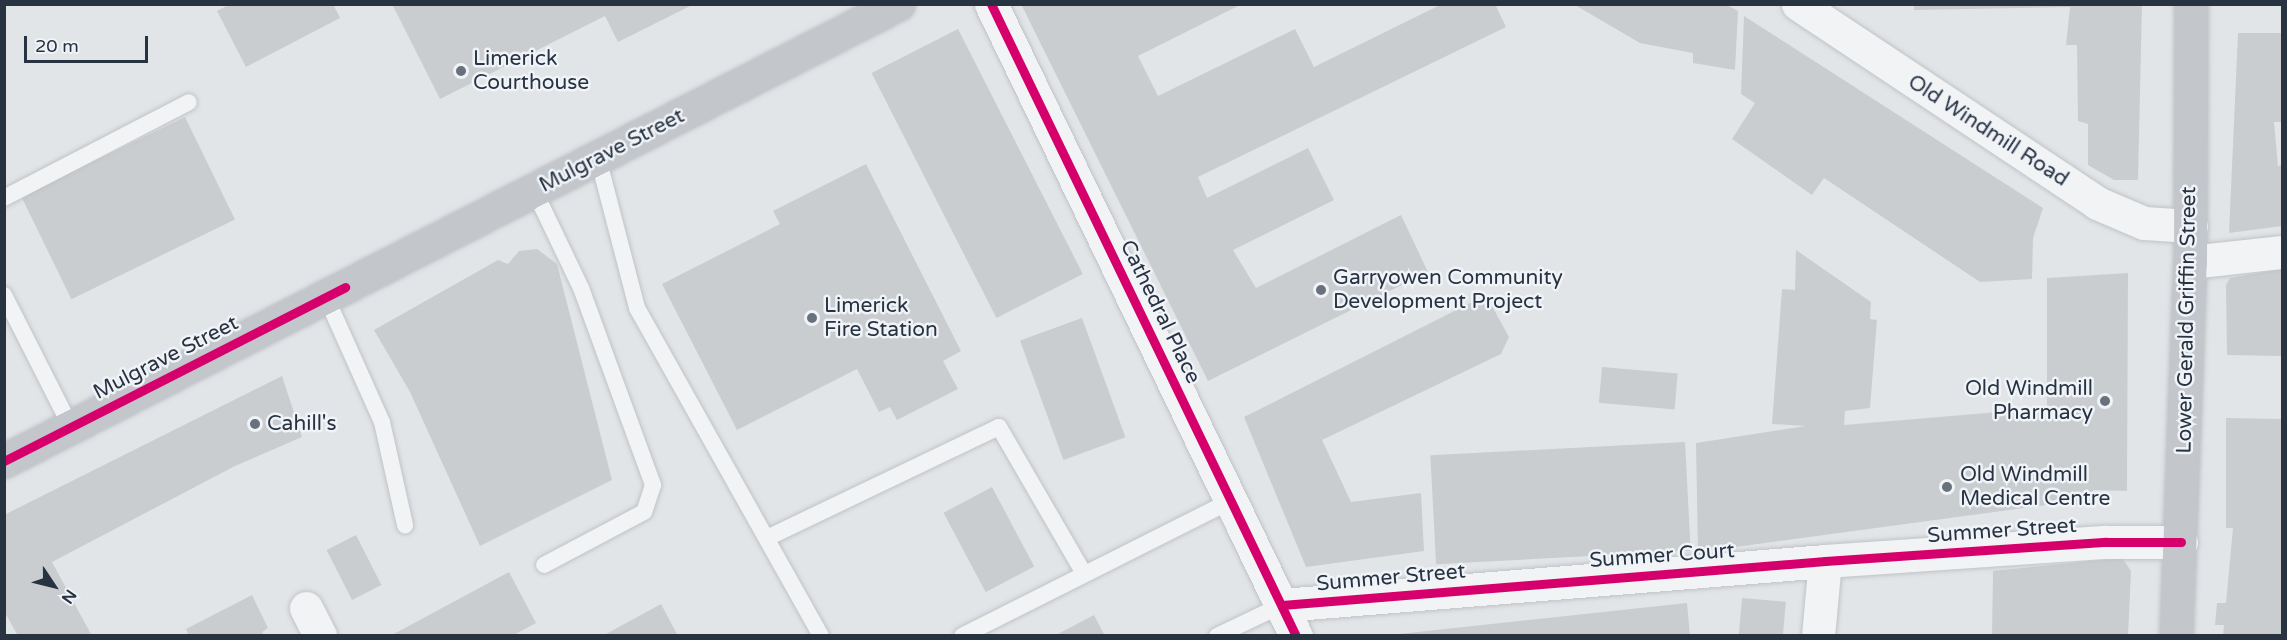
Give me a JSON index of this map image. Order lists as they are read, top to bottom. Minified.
{"streets":{"main road":["Mulgrave Street","Lower Gerald Griffin Street"],"street":["Old Windmill Road","Cathedral Place","Summer Street","Summer Court"]},"crossings":[["Old Windmill Road","Lower Gerald Griffin Street"],["Cathedral Place","Summer Street"],["Lower Gerald Griffin Street","Summer Street"],["Summer Street","Summer Court"]],"places":["Limerick Courthouse","Garryowen Community Development Project","Limerick Fire Station","Old Windmill Pharmacy","Cahill's","Old Windmill Medical Centre"],"scale_bar":"20 m","north":"bottom right"}
